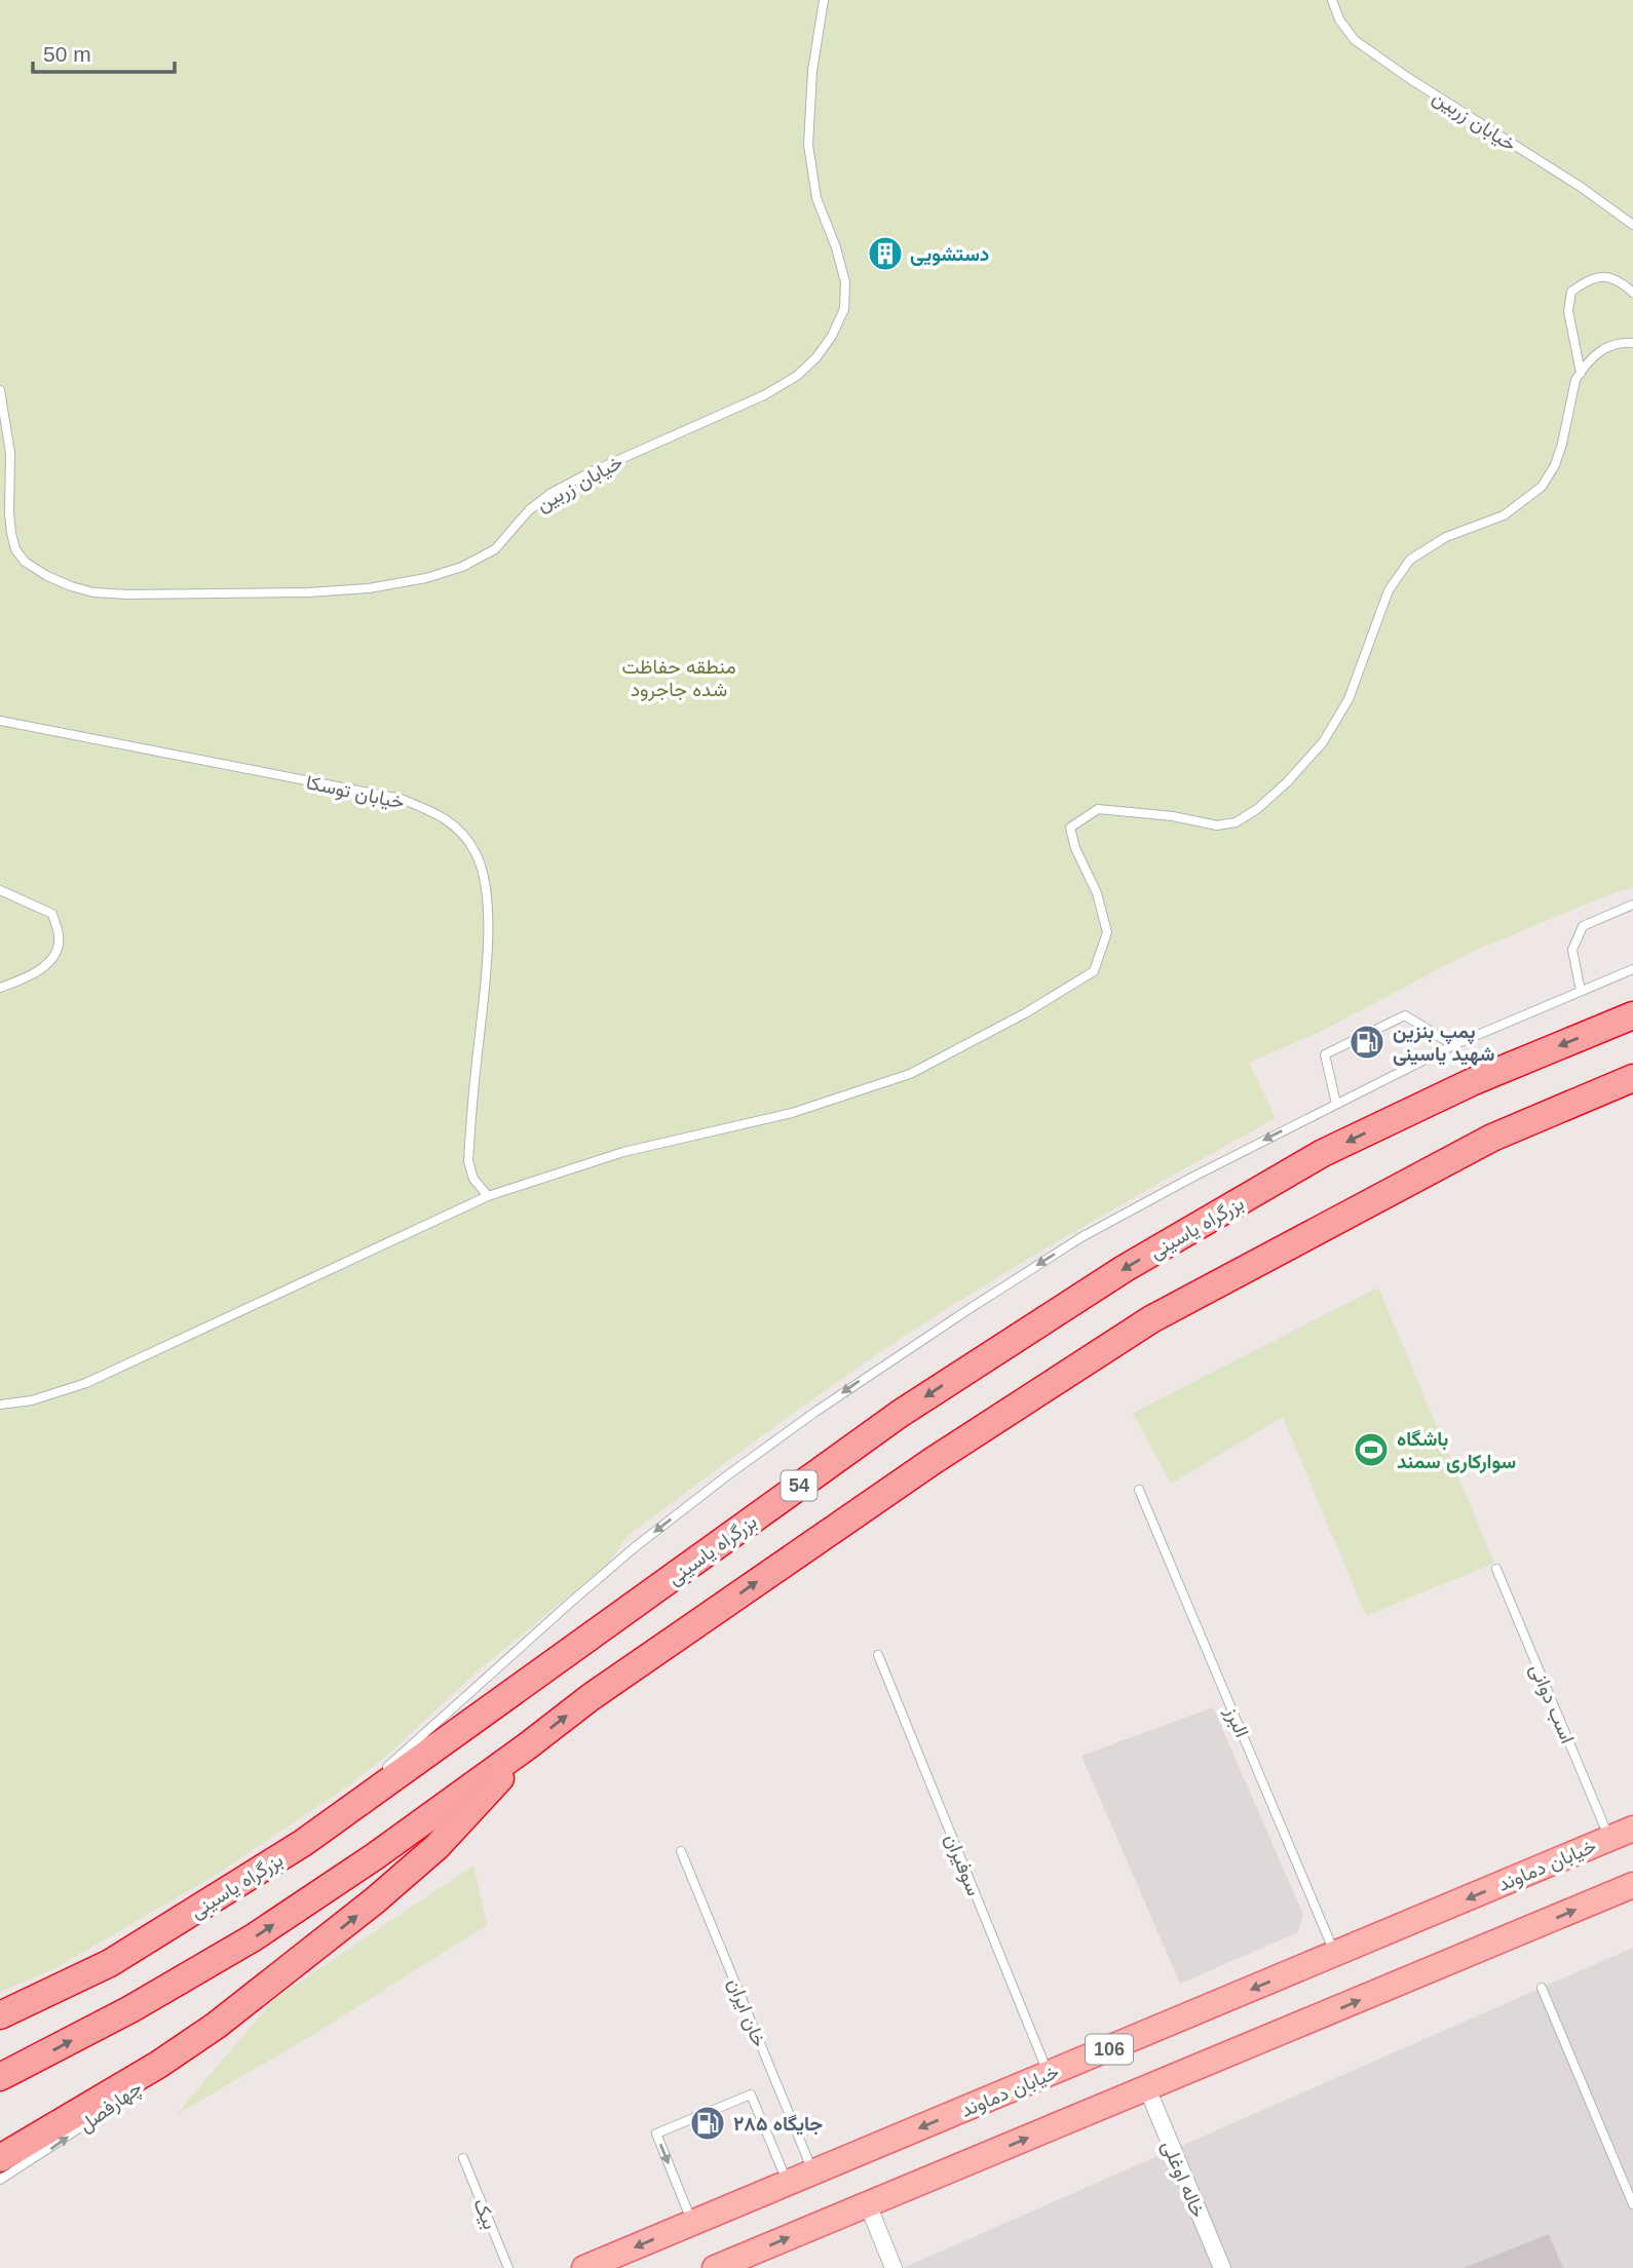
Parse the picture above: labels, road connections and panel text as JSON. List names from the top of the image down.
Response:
{
  "streets": {
    "highway": ["بزرگراه یاسینی", "54"],
    "main road": ["خیابان دماوند", "106"],
    "street": ["خاله اوغلی"],
    "lane": [
      "خیابان زربین",
      "خیابان توسکا",
      "اسب دوانی",
      "البرز",
      "سوفیران",
      "خان ایران",
      "چهارفصل",
      "بیک"
    ]
  },
  "crossings": [
    ["اسب دوانی", "خیابان دماوند"],
    ["البرز", "خیابان دماوند"],
    ["سوفیران", "خیابان دماوند"],
    ["خیابان دماوند", "خان ایران"],
    ["106", "خاله اوغلی"]
  ],
  "one_way": ["چهارفصل"],
  "parks": ["منطقه حفاظت شده جاجرود"],
  "places": {
    "building": ["دستشویی"],
    "fuel station": ["پمپ بنزین شهید یاسینی", "جایگاه ۲۸۵"],
    "sports": ["باشگاه سوارکاری سمند"]
  },
  "scale_bar": "50 m"
}
